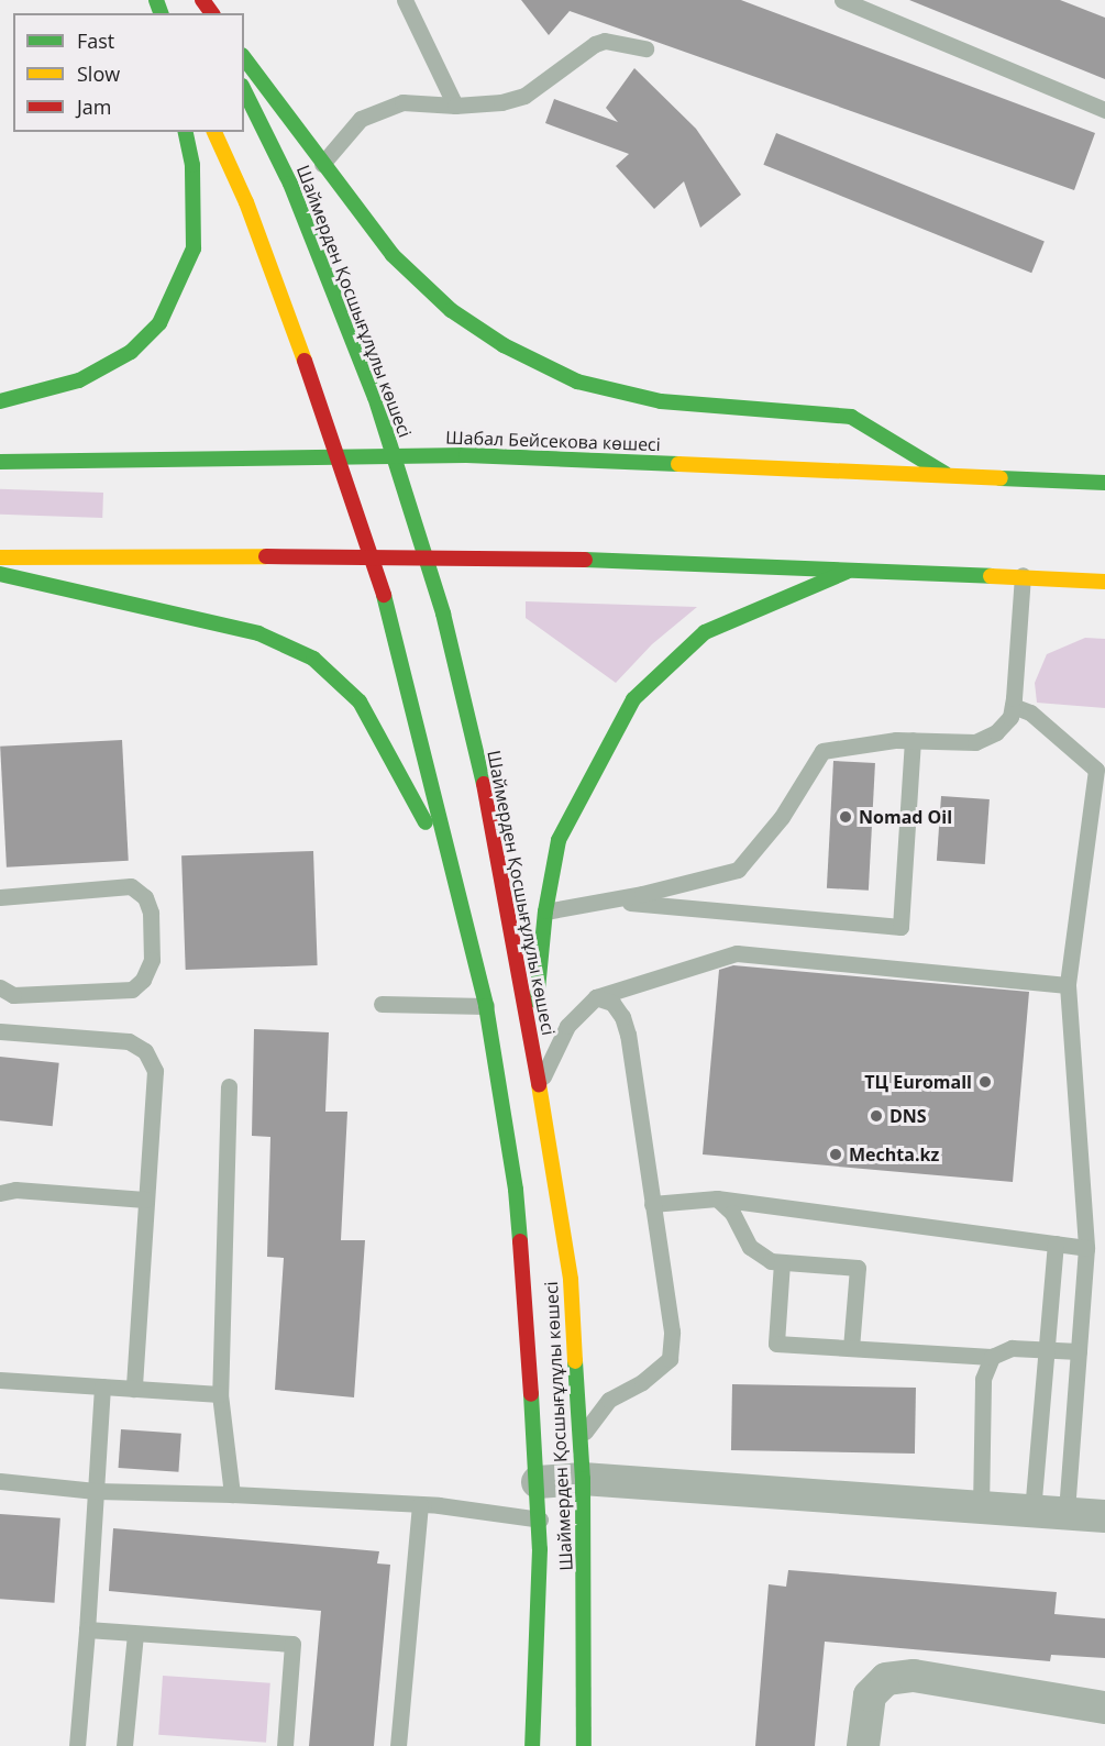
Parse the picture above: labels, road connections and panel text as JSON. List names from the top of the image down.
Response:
{
  "streets": {
    "main road": ["Шаймерден Қосшығұлұлы көшесі", "Шабал Бейсекова көшесі"]
  },
  "crossings": [
    ["Шаймерден Қосшығұлұлы көшесі", "Шабал Бейсекова көшесі"]
  ],
  "places": [
    "Nomad Oil",
    "ТЦ Euromall",
    "DNS",
    "Mechta.kz"
  ],
  "legend": ["Fast", "Slow", "Jam"]
}
